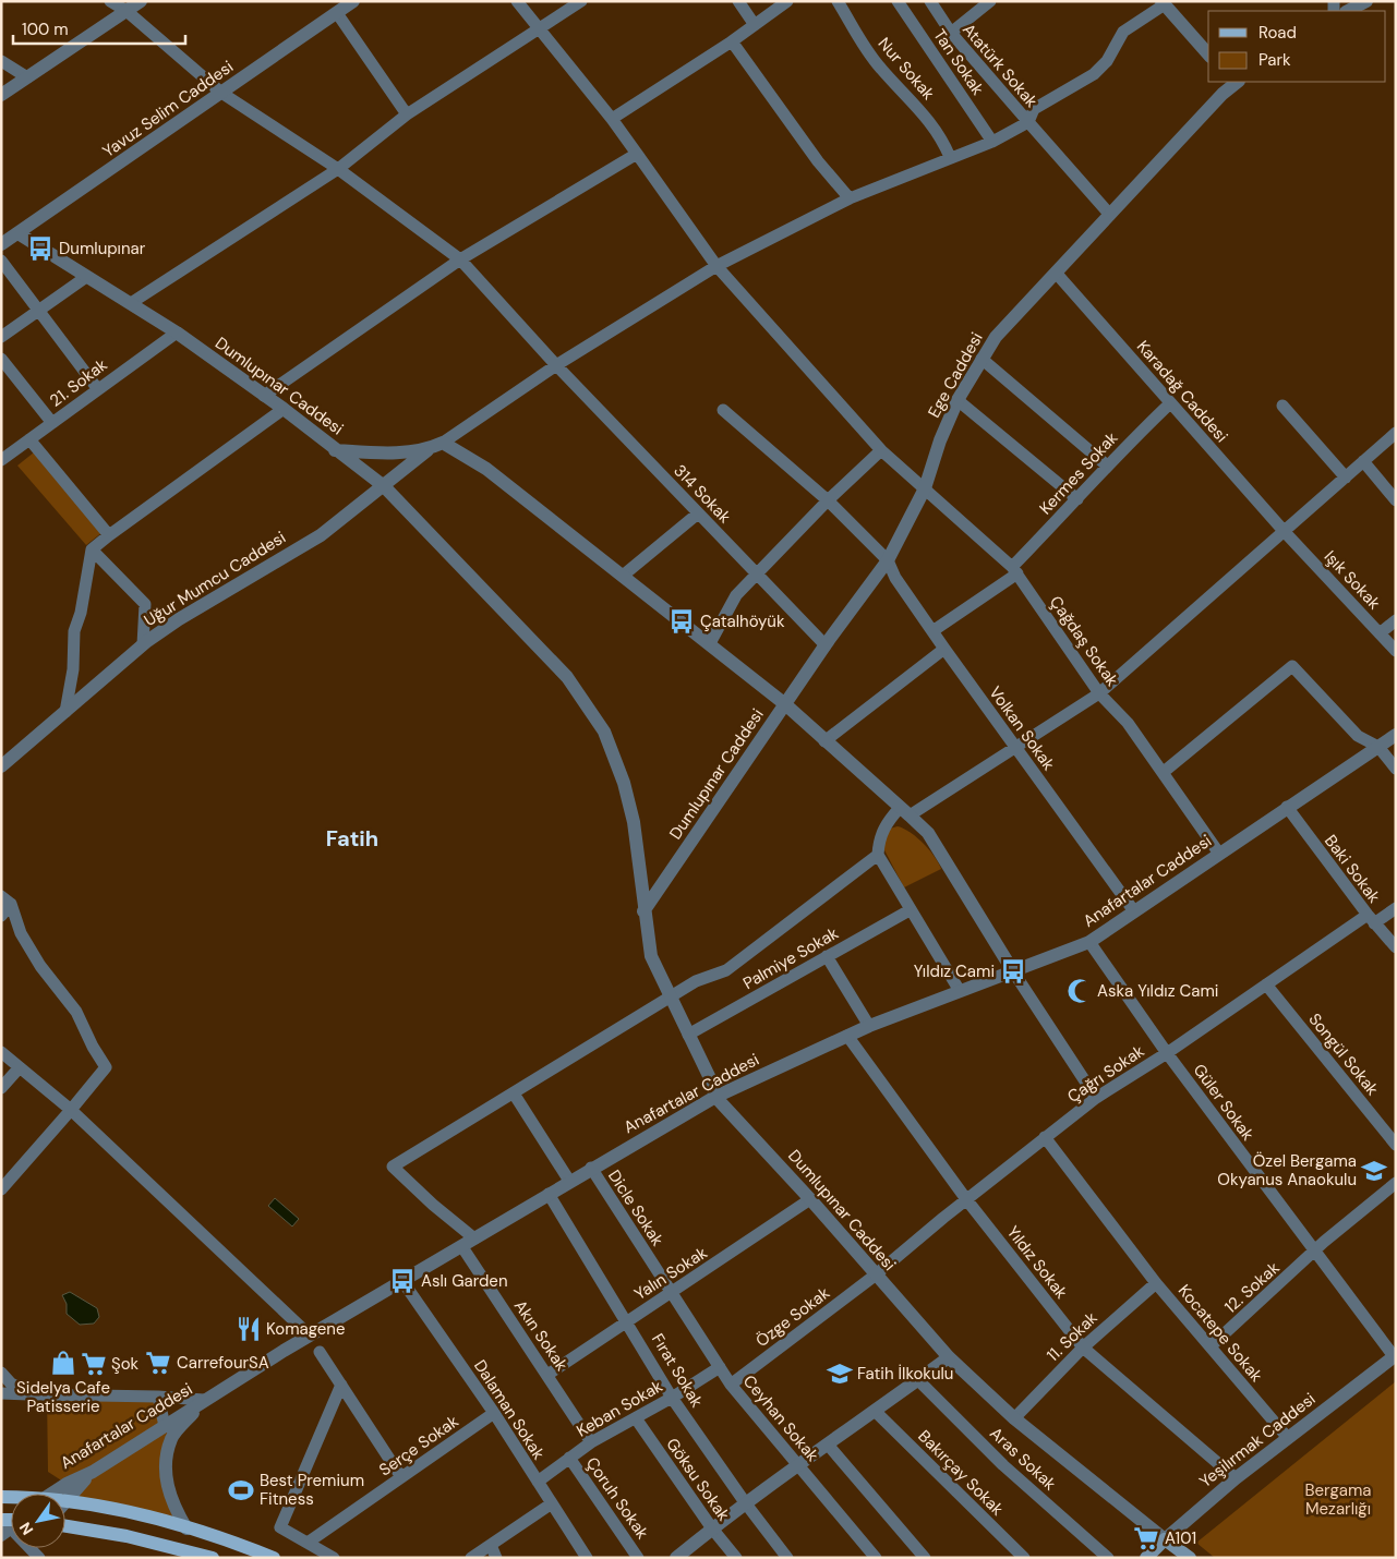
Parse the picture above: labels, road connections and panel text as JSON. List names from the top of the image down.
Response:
{
  "streets": {
    "main road": ["Dumlupınar Caddesi", "Yeşilırmak Caddesi"],
    "street": [
      "Tan Sokak",
      "Atatürk Sokak",
      "Nur Sokak",
      "Yavuz Selim Caddesi",
      "Ege Caddesi",
      "21. Sokak",
      "Karadağ Caddesi",
      "Kermes Sokak",
      "314 Sokak",
      "Uğur Mumcu Caddesi",
      "Işık Sokak",
      "Çağdaş Sokak",
      "Volkan Sokak",
      "Baki Sokak",
      "Anafartalar Caddesi",
      "Palmiye Sokak",
      "Songül Sokak",
      "Çağrı Sokak",
      "Güler Sokak",
      "Dicle Sokak",
      "Yıldız Sokak",
      "Yalın Sokak",
      "12. Sokak",
      "Özge Sokak",
      "Kocatepe Sokak",
      "Akın Sokak",
      "11. Sokak",
      "Fırat Sokak",
      "Keban Sokak",
      "Dalaman Sokak",
      "Ceyhan Sokak",
      "Serçe Sokak",
      "Aras Sokak",
      "Bakırçay Sokak",
      "Göksu Sokak",
      "Çoruh Sokak"
    ]
  },
  "crossings": [
    ["Atatürk Sokak", "Ege Caddesi"],
    ["Yavuz Selim Caddesi", "Dumlupınar Caddesi"],
    ["Yavuz Selim Caddesi", "314 Sokak"],
    ["Ege Caddesi", "Dumlupınar Caddesi"],
    ["Ege Caddesi", "Karadağ Caddesi"],
    ["Ege Caddesi", "314 Sokak"],
    ["Ege Caddesi", "Çağdaş Sokak"],
    ["Ege Caddesi", "Volkan Sokak"],
    ["21. Sokak", "Dumlupınar Caddesi"],
    ["Dumlupınar Caddesi", "Uğur Mumcu Caddesi"],
    ["Dumlupınar Caddesi", "Anafartalar Caddesi"],
    ["Dumlupınar Caddesi", "Palmiye Sokak"],
    ["Dumlupınar Caddesi", "Çağrı Sokak"],
    ["Dumlupınar Caddesi", "Yalın Sokak"],
    ["Dumlupınar Caddesi", "Özge Sokak"],
    ["Dumlupınar Caddesi", "11. Sokak"],
    ["Dumlupınar Caddesi", "Yeşilırmak Caddesi"],
    ["Karadağ Caddesi", "Kermes Sokak"],
    ["Karadağ Caddesi", "Işık Sokak"],
    ["Kermes Sokak", "Çağdaş Sokak"],
    ["Kermes Sokak", "Volkan Sokak"],
    ["Çağdaş Sokak", "Anafartalar Caddesi"],
    ["Volkan Sokak", "Anafartalar Caddesi"],
    ["Baki Sokak", "Anafartalar Caddesi"],
    ["Baki Sokak", "Çağrı Sokak"],
    ["Anafartalar Caddesi", "Güler Sokak"],
    ["Anafartalar Caddesi", "Dicle Sokak"],
    ["Anafartalar Caddesi", "Yıldız Sokak"],
    ["Anafartalar Caddesi", "Akın Sokak"],
    ["Anafartalar Caddesi", "Fırat Sokak"],
    ["Anafartalar Caddesi", "Dalaman Sokak"],
    ["Songül Sokak", "Çağrı Sokak"],
    ["Çağrı Sokak", "Güler Sokak"],
    ["Çağrı Sokak", "Yıldız Sokak"],
    ["Çağrı Sokak", "Özge Sokak"],
    ["Çağrı Sokak", "Kocatepe Sokak"],
    ["Güler Sokak", "12. Sokak"],
    ["Güler Sokak", "Yeşilırmak Caddesi"],
    ["Dicle Sokak", "Yalın Sokak"],
    ["Dicle Sokak", "Ceyhan Sokak"],
    ["Yıldız Sokak", "11. Sokak"],
    ["Yıldız Sokak", "Yeşilırmak Caddesi"],
    ["Yalın Sokak", "Akın Sokak"],
    ["Yalın Sokak", "Fırat Sokak"],
    ["Yalın Sokak", "Ceyhan Sokak"],
    ["12. Sokak", "Kocatepe Sokak"],
    ["Özge Sokak", "Ceyhan Sokak"],
    ["Kocatepe Sokak", "11. Sokak"],
    ["Kocatepe Sokak", "Yeşilırmak Caddesi"],
    ["Akın Sokak", "Keban Sokak"],
    ["Fırat Sokak", "Keban Sokak"],
    ["Keban Sokak", "Dalaman Sokak"],
    ["Keban Sokak", "Ceyhan Sokak"],
    ["Keban Sokak", "Göksu Sokak"],
    ["Keban Sokak", "Çoruh Sokak"],
    ["Dalaman Sokak", "Serçe Sokak"]
  ],
  "districts": ["Fatih"],
  "parks": ["Bergama Mezarlığı"],
  "places": {
    "bus stop": [
      "Dumlupınar",
      "Çatalhöyük",
      "Yıldız Cami",
      "Aslı Garden"
    ],
    "mosque": ["Aska Yıldız Cami"],
    "school or university": ["Özel Bergama Okyanus Anaokulu", "Fatih İlkokulu"],
    "restaurant": ["Komagene"],
    "shop": ["Sidelya Cafe Patisserie"],
    "supermarket": ["CarrefourSA", "Şok", "A101"],
    "sports": ["Best Premium Fitness"]
  },
  "legend": ["Road", "Park"],
  "scale_bar": "100 m",
  "north": "bottom left"
}
